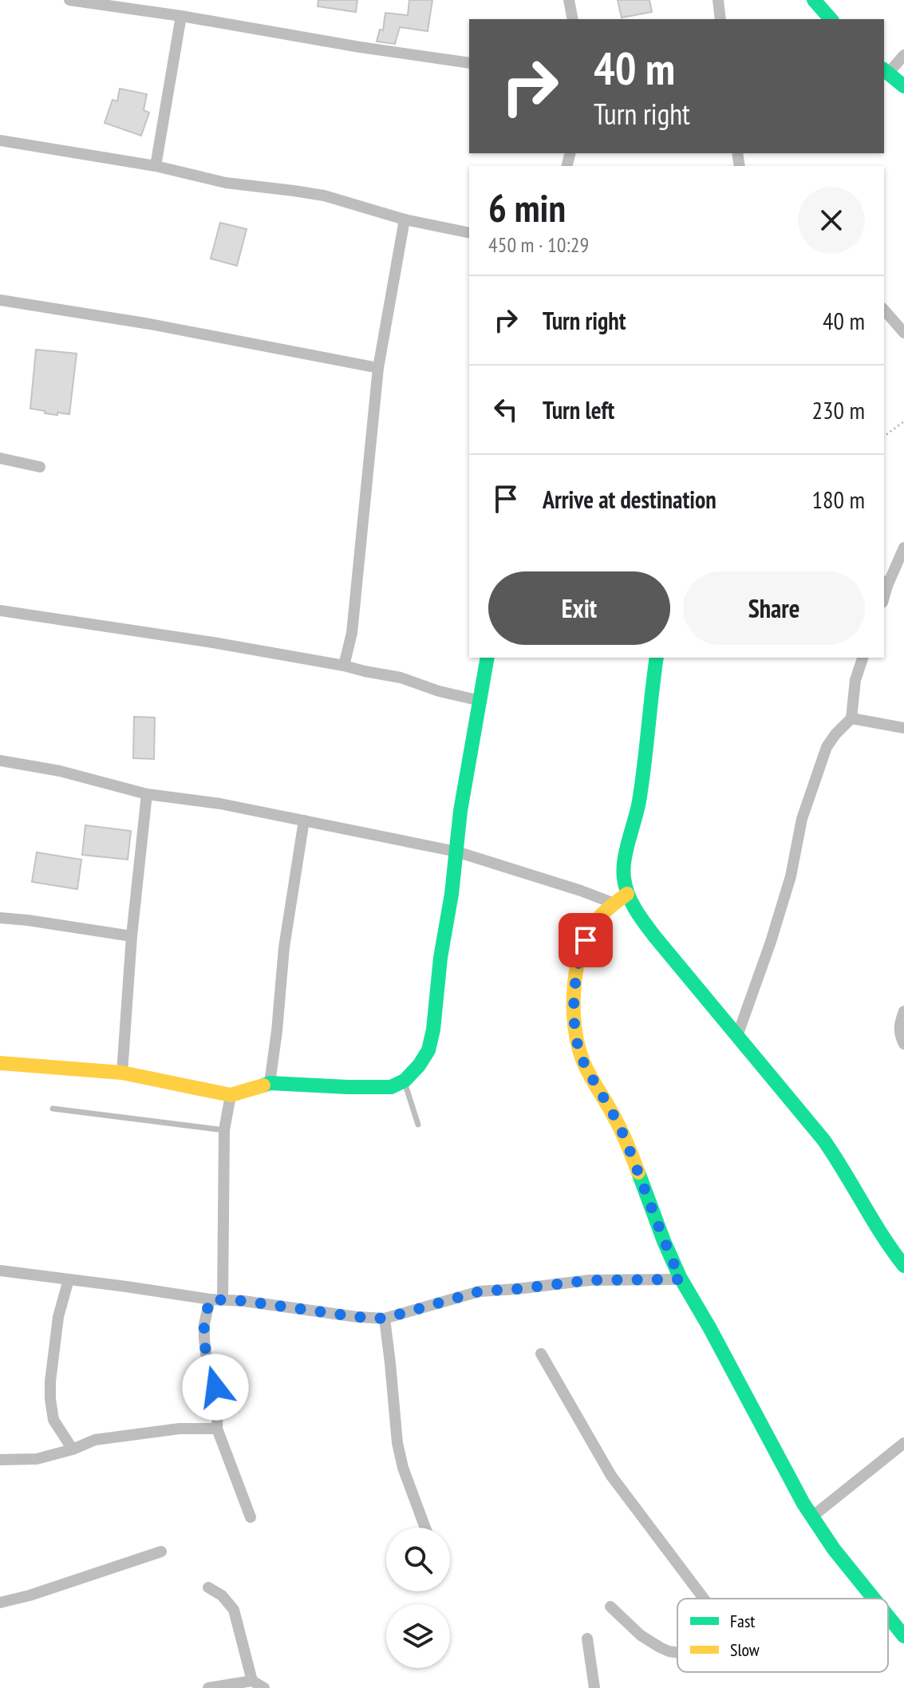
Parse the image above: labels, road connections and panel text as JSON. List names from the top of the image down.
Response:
{
  "legend": ["Fast", "Slow"],
  "page": {
    "turn": ["40 m", "Turn right"],
    "heading": ["6 min", "450 m · 10:29"],
    "list": [
      {
        "name": "Turn right",
        "value": "40 m"
      },
      {
        "name": "Turn left",
        "value": "230 m"
      },
      {
        "name": "Arrive at destination",
        "value": "180 m"
      }
    ],
    "buttons": ["Exit", "Share"]
  }
}
